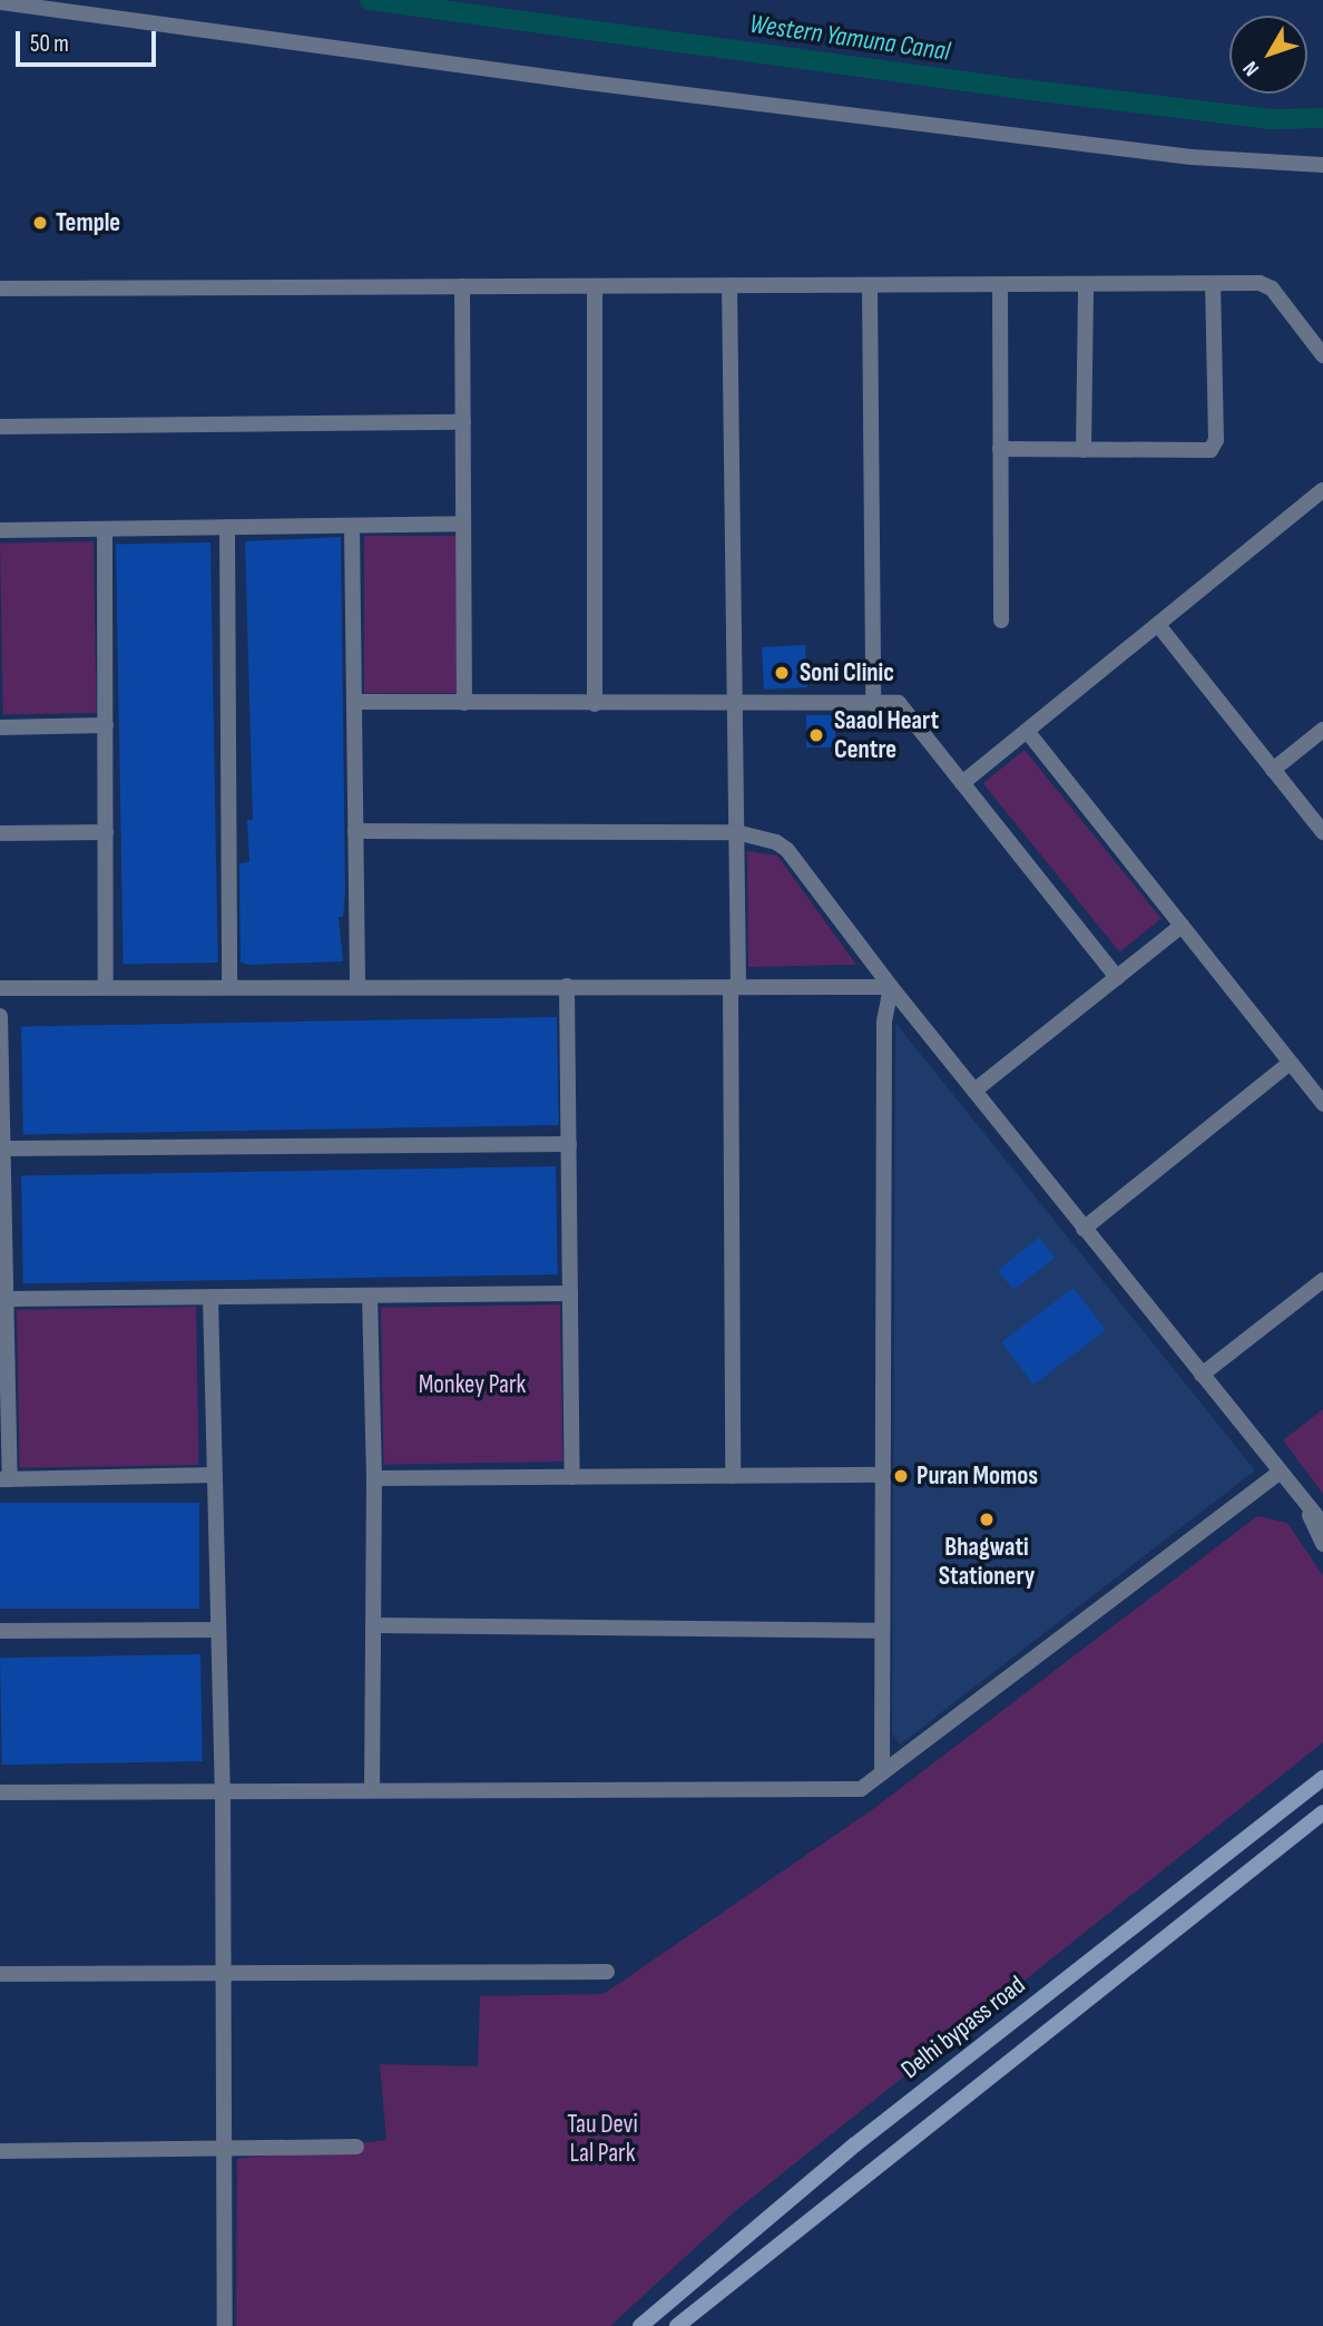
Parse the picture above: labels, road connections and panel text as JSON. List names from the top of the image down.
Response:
{
  "streets": {
    "main road": ["Delhi bypass road"]
  },
  "water": ["Western Yamuna Canal"],
  "parks": ["Monkey Park", "Tau Devi Lal Park"],
  "places": [
    "Temple",
    "Soni Clinic",
    "Saaol Heart Centre",
    "Puran Momos",
    "Bhagwati Stationery"
  ],
  "scale_bar": "50 m",
  "north": "bottom left"
}
